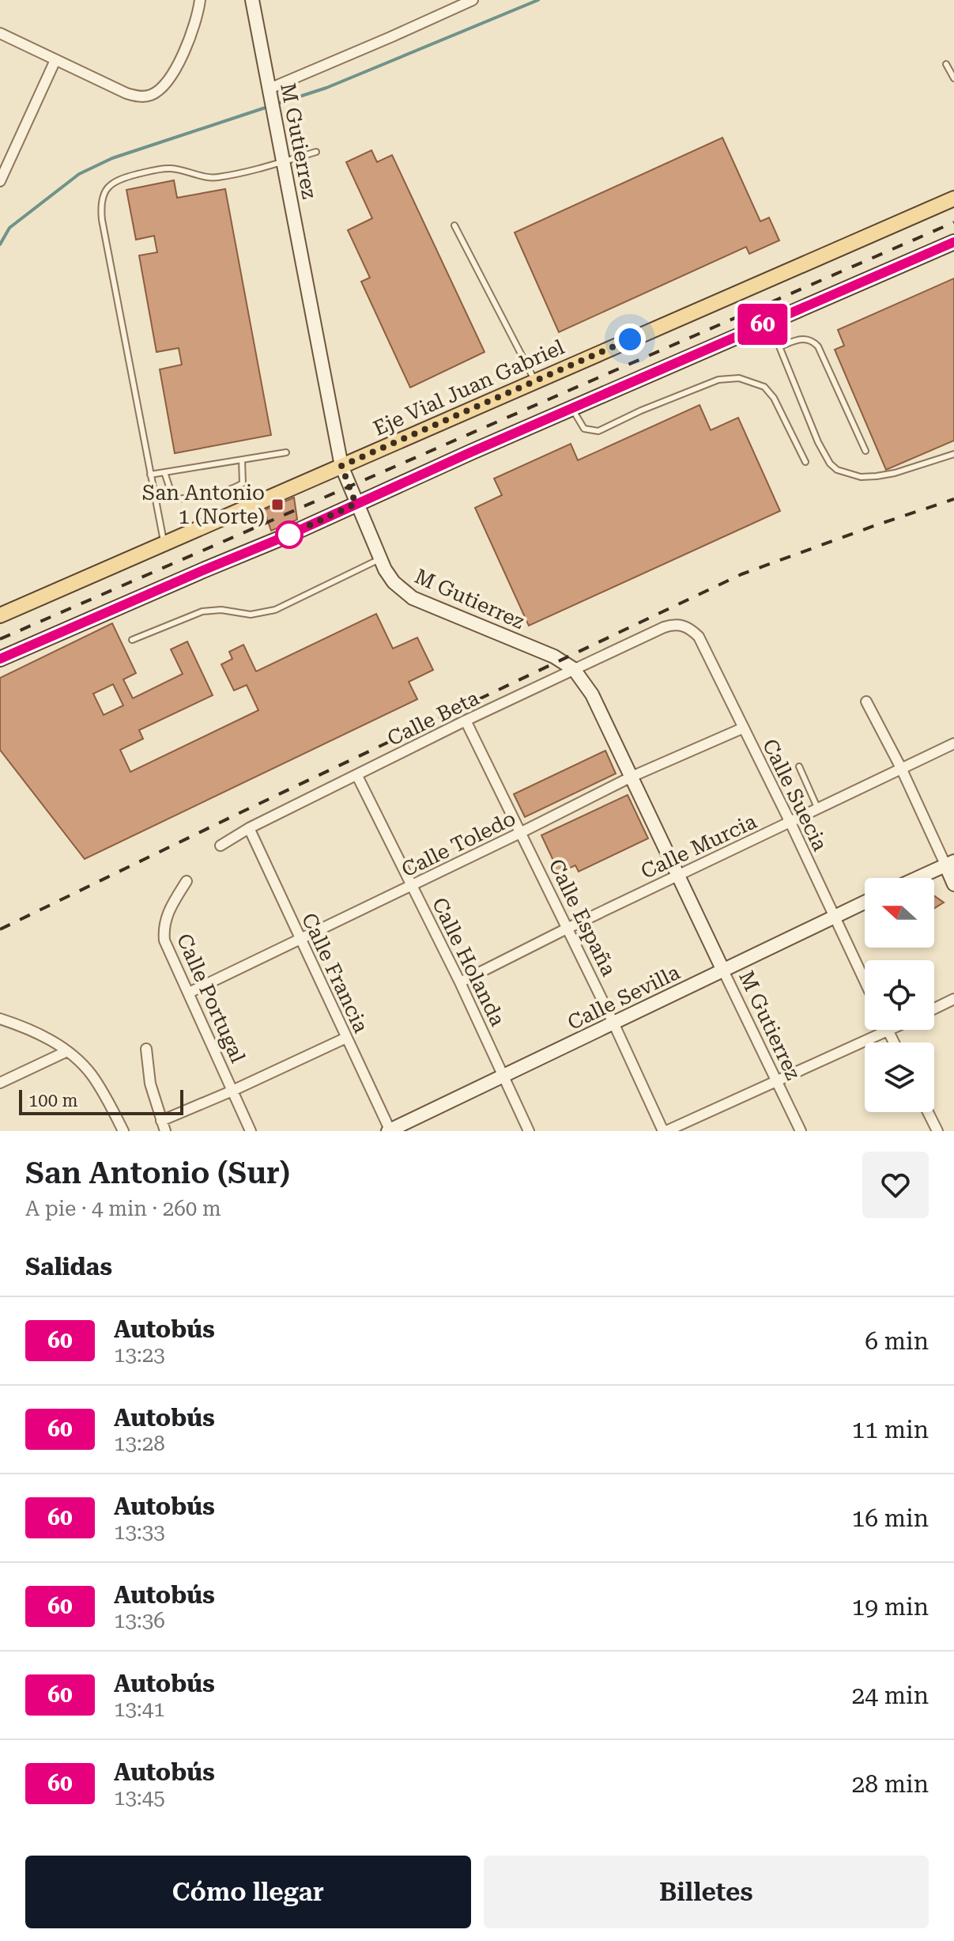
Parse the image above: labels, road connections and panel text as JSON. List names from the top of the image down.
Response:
{
  "streets": {
    "main road": ["Eje Vial Juan Gabriel"],
    "street": [
      "M Gutierrez",
      "Calle Beta",
      "Calle Suecia",
      "Calle Toledo",
      "Calle Murcia",
      "Calle España",
      "Calle Holanda",
      "Calle Francia",
      "Calle Sevilla",
      "Calle Portugal"
    ]
  },
  "crossings": [
    ["M Gutierrez", "Eje Vial Juan Gabriel"],
    ["M Gutierrez", "Calle Beta"],
    ["M Gutierrez", "Calle Toledo"],
    ["M Gutierrez", "Calle Murcia"],
    ["M Gutierrez", "Calle Sevilla"],
    ["Calle Beta", "Calle Suecia"],
    ["Calle Beta", "Calle España"],
    ["Calle Beta", "Calle Holanda"],
    ["Calle Beta", "Calle Francia"],
    ["Calle Suecia", "Calle Toledo"],
    ["Calle Suecia", "Calle Murcia"],
    ["Calle Suecia", "Calle Sevilla"],
    ["Calle Toledo", "Calle España"],
    ["Calle Toledo", "Calle Holanda"],
    ["Calle Toledo", "Calle Francia"],
    ["Calle Toledo", "Calle Portugal"],
    ["Calle Murcia", "Calle España"],
    ["Calle Murcia", "Calle Holanda"],
    ["Calle España", "Calle Sevilla"],
    ["Calle Holanda", "Calle Sevilla"],
    ["Calle Francia", "Calle Sevilla"]
  ],
  "places": {
    "transit": ["San Antonio 1 (Norte)"]
  },
  "lines": ["bus line 60"],
  "scale_bar": "100 m",
  "north": "left",
  "page": {
    "on_map": "60",
    "scale": "100 m",
    "heading": [
      ["San Antonio (Sur)", "A pie · 4 min · 260 m"],
      "Salidas"
    ],
    "list": [
      {
        "mark": "60",
        "name": "Autobús",
        "note": "13:23",
        "value": "6 min"
      },
      {
        "mark": "60",
        "name": "Autobús",
        "note": "13:28",
        "value": "11 min"
      },
      {
        "mark": "60",
        "name": "Autobús",
        "note": "13:33",
        "value": "16 min"
      },
      {
        "mark": "60",
        "name": "Autobús",
        "note": "13:36",
        "value": "19 min"
      },
      {
        "mark": "60",
        "name": "Autobús",
        "note": "13:41",
        "value": "24 min"
      },
      {
        "mark": "60",
        "name": "Autobús",
        "note": "13:45",
        "value": "28 min"
      }
    ],
    "buttons": ["Cómo llegar", "Billetes"]
  }
}
